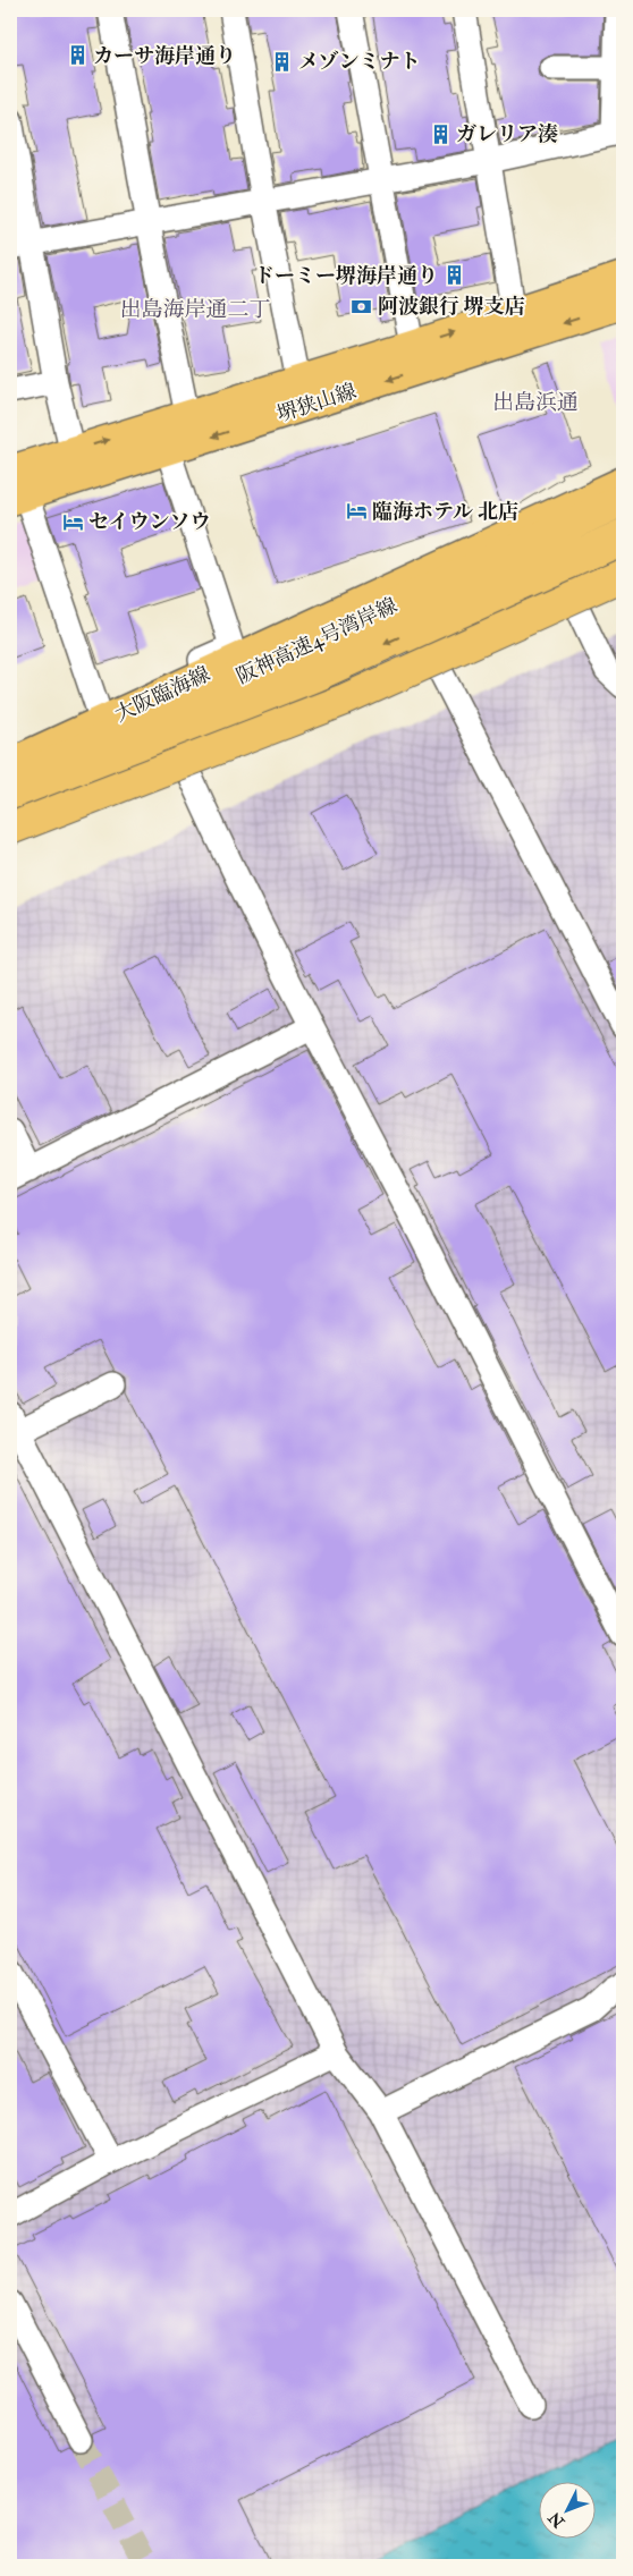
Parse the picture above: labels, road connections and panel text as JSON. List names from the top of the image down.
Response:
{
  "streets": {
    "highway": ["阪神高速4号湾岸線"],
    "main road": ["堺狭山線", "大阪臨海線"]
  },
  "districts": ["出島海岸通二丁", "出島浜通"],
  "places": {
    "building": [
      "カーサ海岸通り",
      "メゾンミナト",
      "ガレリア湊",
      "ドーミー堺海岸通り"
    ],
    "bank": ["阿波銀行 堺支店"],
    "hotel": ["臨海ホテル 北店", "セイウンソウ"]
  },
  "north": "bottom left"
}
